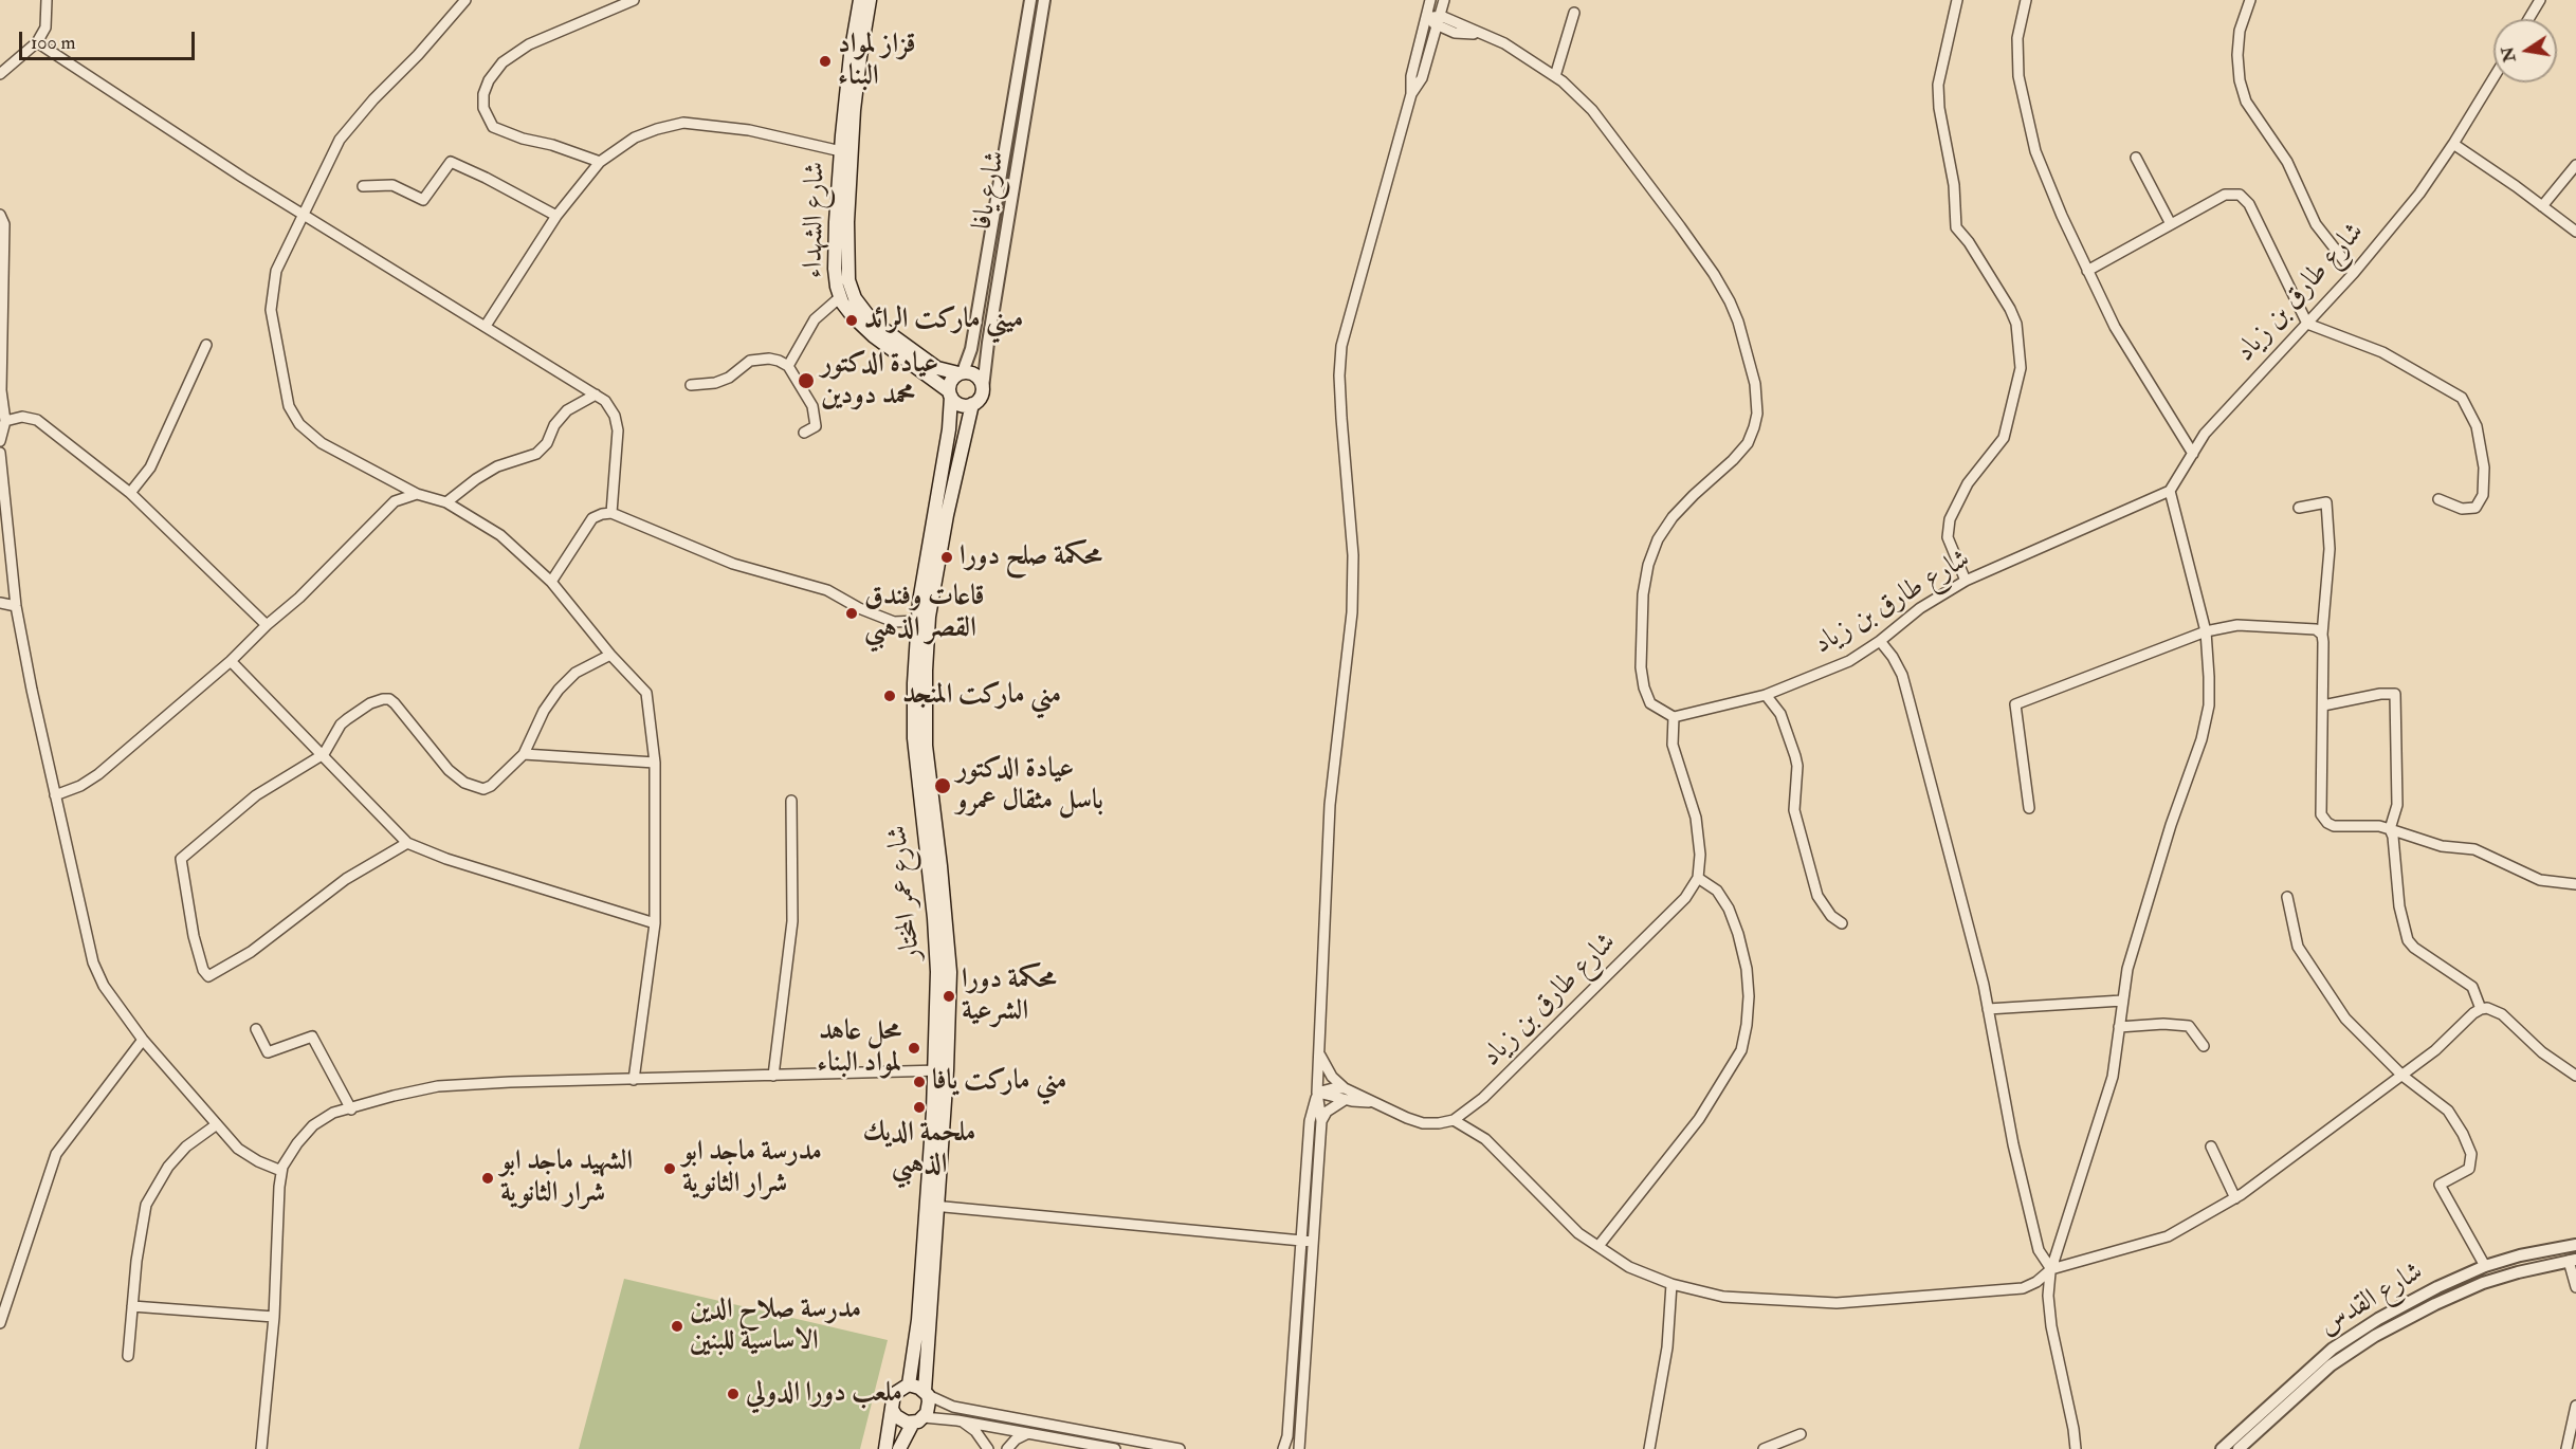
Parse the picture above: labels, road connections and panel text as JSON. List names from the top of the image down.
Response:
{
  "streets": {
    "main road": ["شارع الشهداء", "شارع عمر المختار"],
    "street": ["شارع يافا", "شارع طارق بن زياد", "شارع القدس"]
  },
  "crossings": [
    ["شارع يافا", "شارع الشهداء"],
    ["شارع يافا", "شارع عمر المختار"],
    ["شارع الشهداء", "شارع عمر المختار"]
  ],
  "places": [
    "قزاز لمواد البناء",
    "ميني ماركت الرائد",
    "عيادة الدكتور محمد دودين",
    "محكمة صلح دورا",
    "قاعات وفندق القصر الذهبي",
    "مني ماركت المنجد",
    "عيادة الدكتور باسل مثقال عمرو",
    "محكمة دورا الشرعية",
    "محل عاهد لمواد البناء",
    "مني ماركت يافا",
    "ملحمة الديك الذهبي",
    "مدرسة ماجد ابو شرار الثانوية",
    "الشهيد ماجد ابو شرار الثانوية",
    "مدرسة صلاح الدين الاساسية للبنين",
    "ملعب دورا الدولي"
  ],
  "scale_bar": "100 m",
  "north": "left"
}
